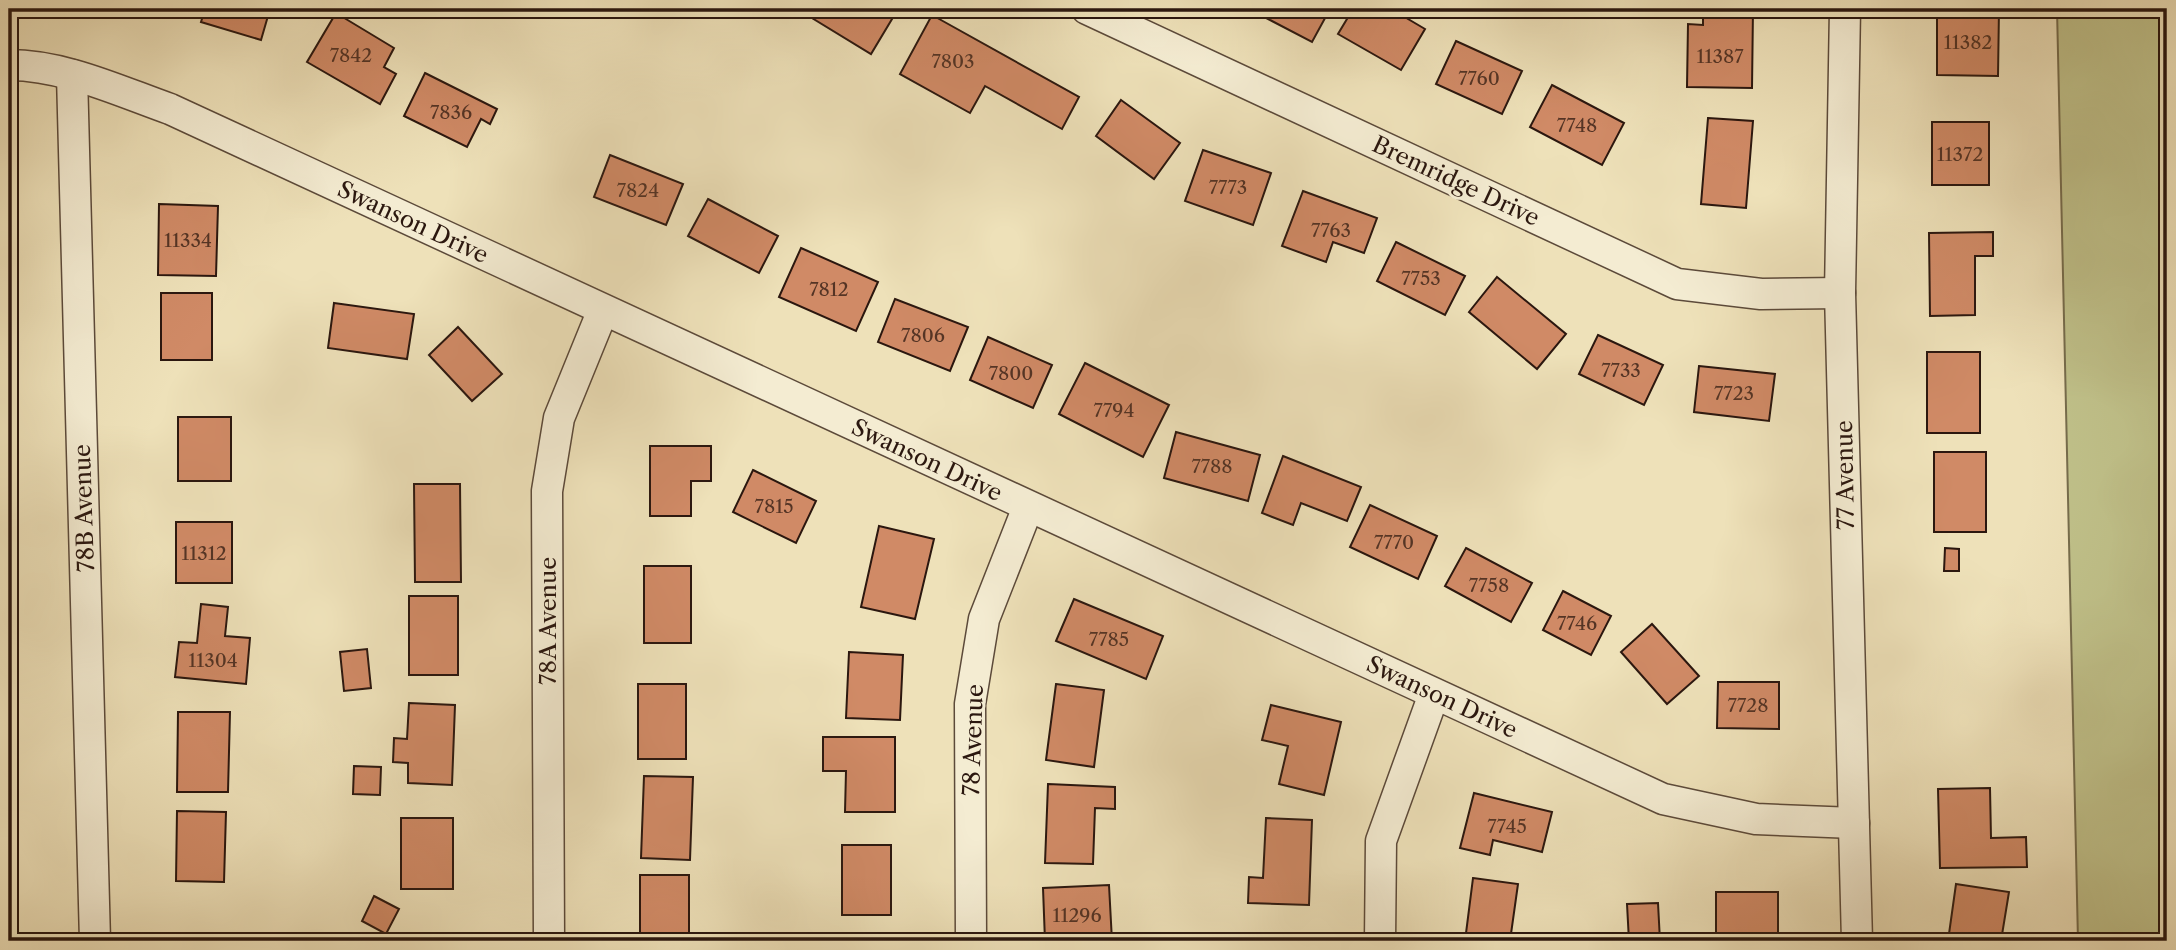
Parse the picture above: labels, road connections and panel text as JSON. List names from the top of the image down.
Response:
{
  "streets": {
    "street": [
      "Bremridge Drive",
      "Swanson Drive",
      "77 Avenue",
      "78B Avenue",
      "78A Avenue",
      "78 Avenue"
    ]
  },
  "crossings": [
    ["Bremridge Drive", "77 Avenue"],
    ["Swanson Drive", "77 Avenue"],
    ["Swanson Drive", "78B Avenue"],
    ["Swanson Drive", "78A Avenue"],
    ["Swanson Drive", "78 Avenue"]
  ],
  "house_numbers": [
    "11382",
    "7842",
    "11387",
    "7803",
    "7760",
    "7836",
    "7748",
    "11372",
    "7773",
    "7824",
    "7763",
    "11334",
    "7753",
    "7812",
    "7806",
    "7733",
    "7800",
    "7723",
    "7794",
    "7788",
    "7815",
    "7770",
    "11312",
    "7758",
    "7746",
    "7785",
    "11304",
    "7728",
    "7745",
    "11296"
  ]
}
